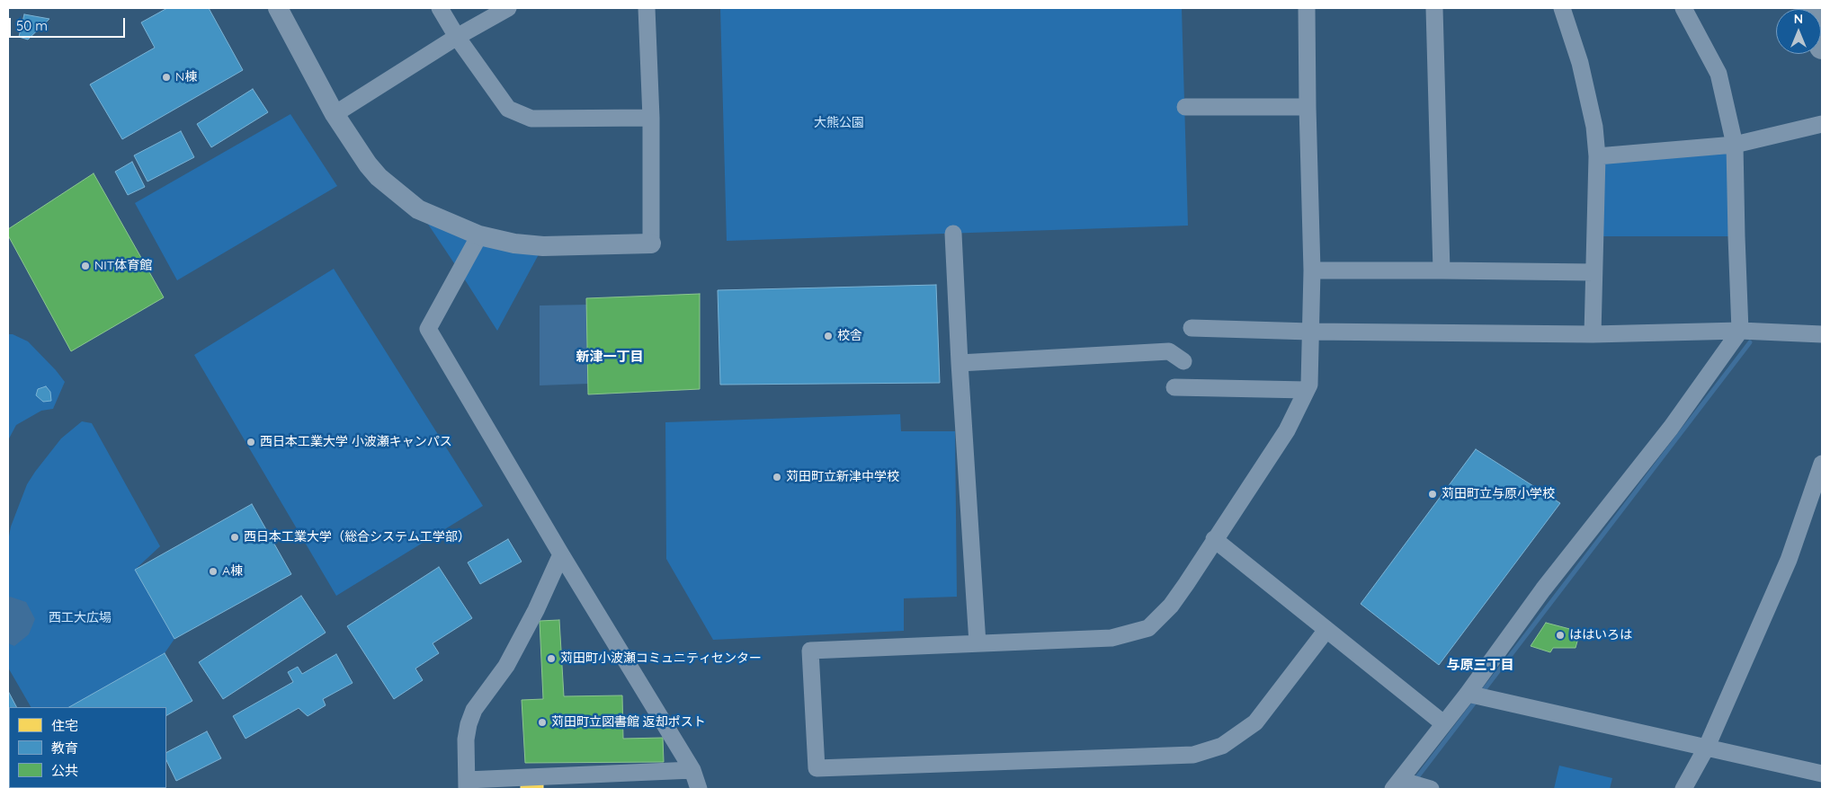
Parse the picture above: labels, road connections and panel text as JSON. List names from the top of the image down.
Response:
{
  "districts": ["新津一丁目", "与原三丁目"],
  "parks": ["大熊公園", "西工大広場"],
  "places": [
    "N棟",
    "NIT体育館",
    "校舎",
    "西日本工業大学 小波瀬キャンパス",
    "苅田町立新津中学校",
    "苅田町立与原小学校",
    "西日本工業大学（総合システム工学部）",
    "A棟",
    "ははいろは",
    "苅田町小波瀬コミュニティセンター",
    "苅田町立図書館 返却ポスト"
  ],
  "legend": ["住宅", "教育", "公共"],
  "scale_bar": "50 m",
  "north": "top"
}
